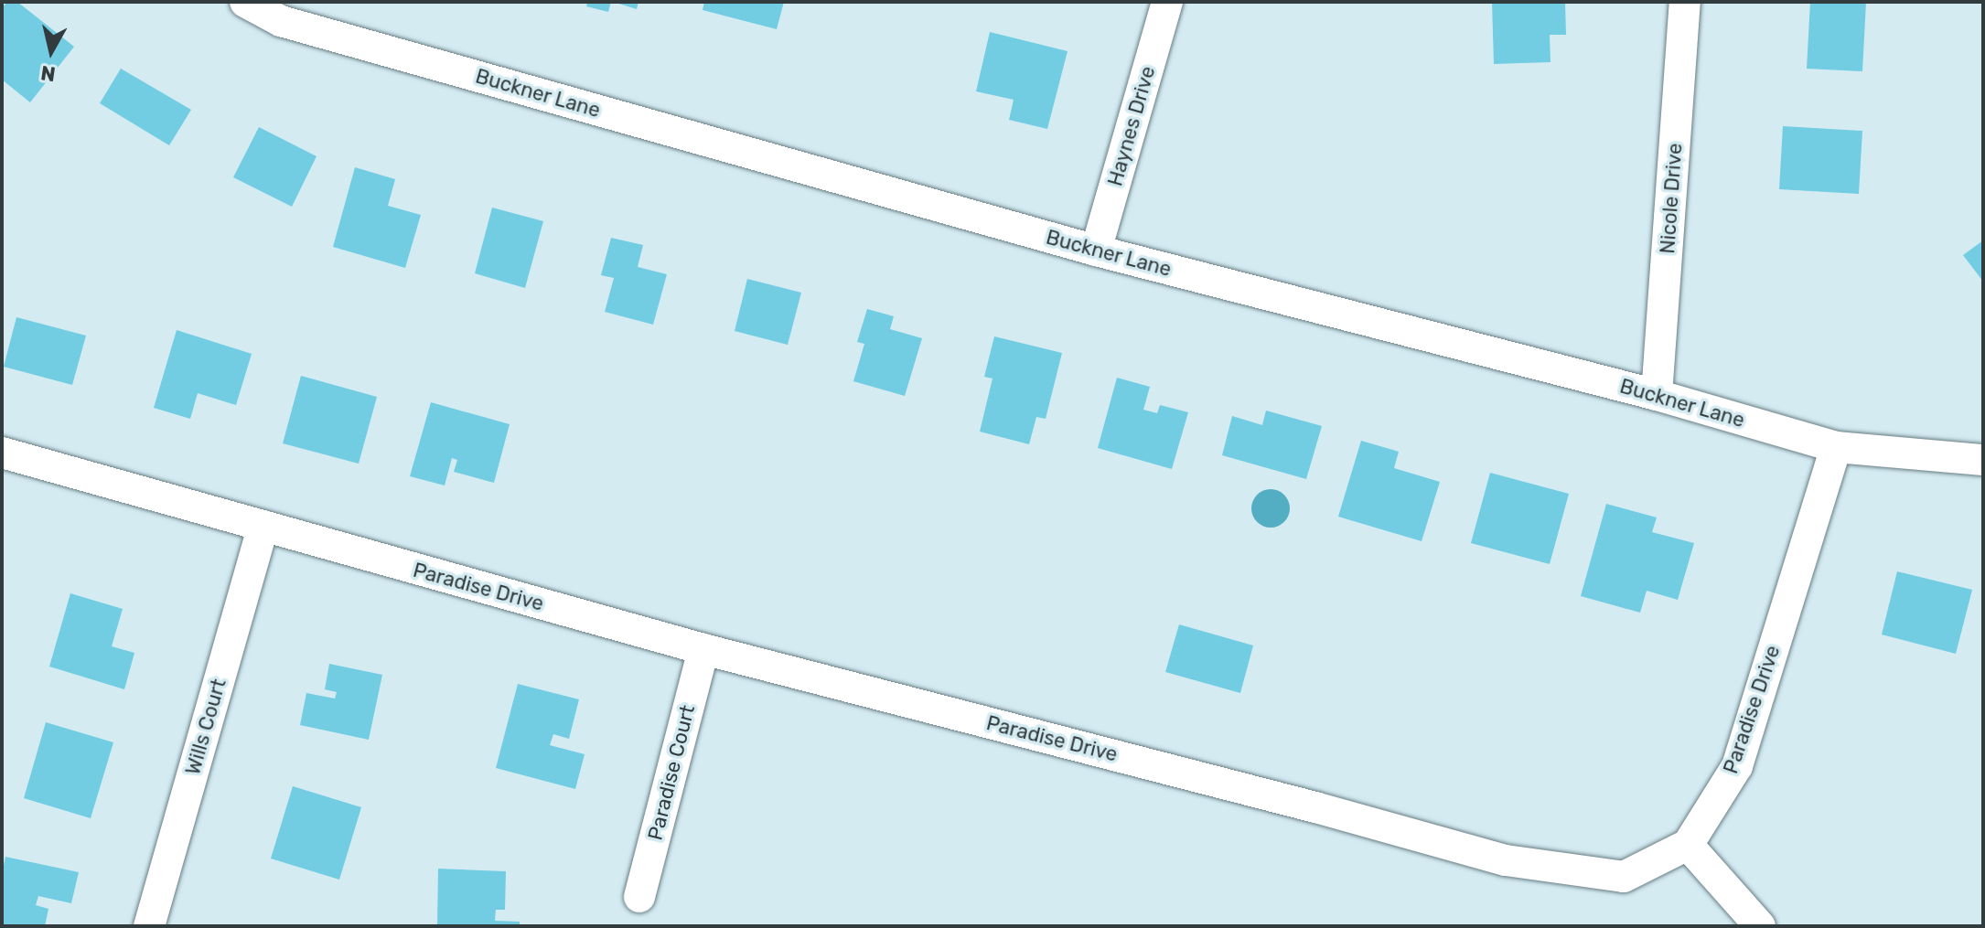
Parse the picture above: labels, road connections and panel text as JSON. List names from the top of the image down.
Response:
{
  "streets": {
    "street": [
      "Buckner Lane",
      "Haynes Drive",
      "Nicole Drive",
      "Paradise Drive",
      "Wills Court",
      "Paradise Court"
    ]
  },
  "crossings": [
    ["Buckner Lane", "Haynes Drive"],
    ["Buckner Lane", "Nicole Drive"],
    ["Buckner Lane", "Paradise Drive"],
    ["Paradise Drive", "Wills Court"],
    ["Paradise Drive", "Paradise Court"]
  ],
  "north": "bottom"
}
